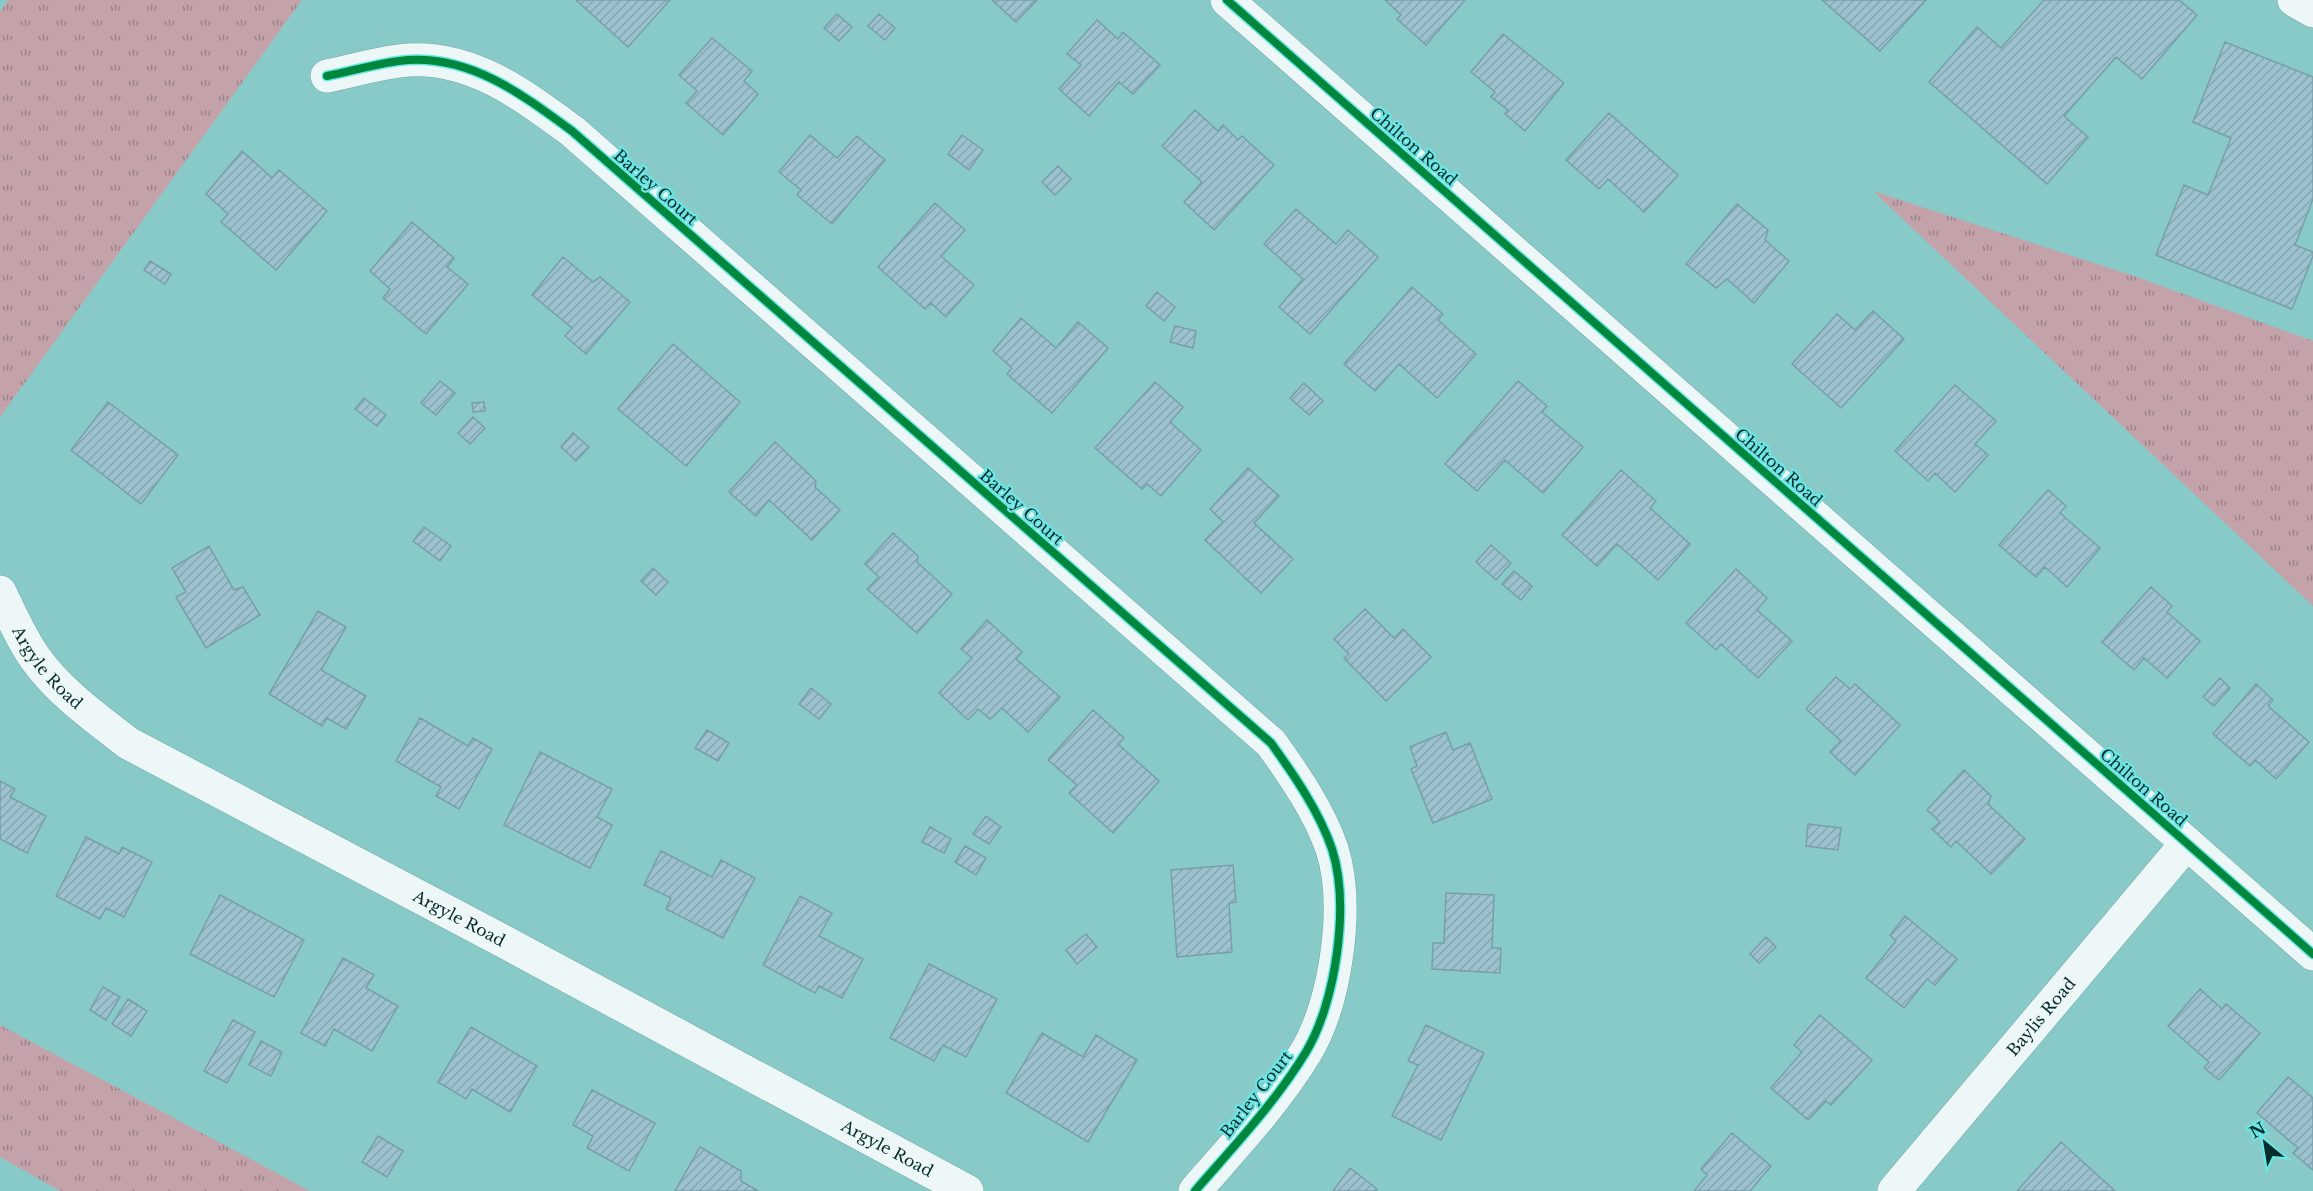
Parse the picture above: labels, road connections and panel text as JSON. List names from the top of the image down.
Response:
{
  "streets": {
    "street": [
      "Chilton Road",
      "Barley Court",
      "Argyle Road",
      "Baylis Road"
    ]
  },
  "crossings": [
    ["Chilton Road", "Baylis Road"]
  ],
  "north": "top left"
}
